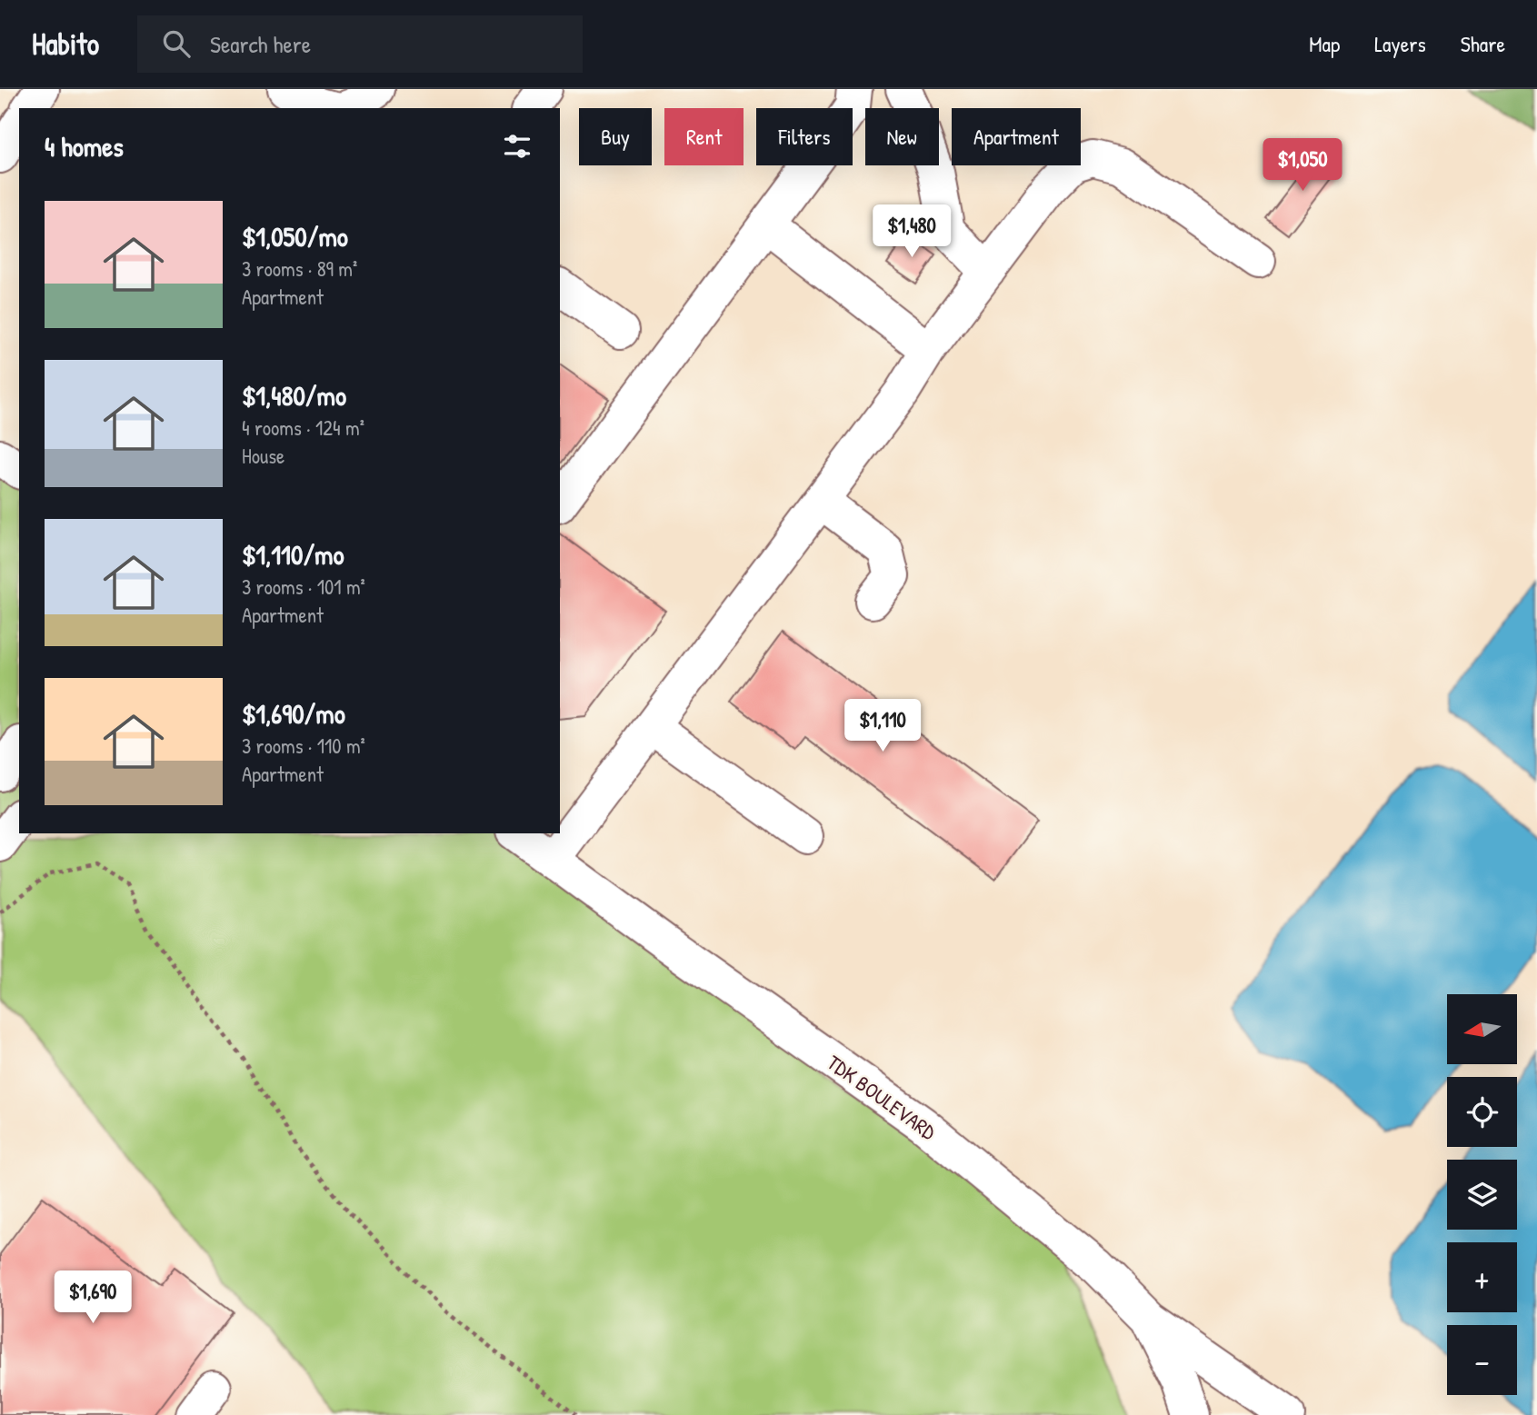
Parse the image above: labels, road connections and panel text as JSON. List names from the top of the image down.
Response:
{
  "streets": {
    "street": ["TDK BOULEVARD"]
  },
  "north": "left",
  "page": {
    "header": "Habito",
    "search": "Search here",
    "nav": ["Map", "Layers", "Share"],
    "chip": [
      "Buy",
      "Rent",
      "Filters",
      "New",
      "Apartment"
    ],
    "heading": "4 homes",
    "price": [
      "$1,050",
      "$1,480",
      "$1,110",
      "$1,690"
    ],
    "list": [
      {
        "name": "$1,050/mo",
        "note": "3 rooms · 89 m² · Apartment"
      },
      {
        "name": "$1,480/mo",
        "note": "4 rooms · 124 m² · House"
      },
      {
        "name": "$1,110/mo",
        "note": "3 rooms · 101 m² · Apartment"
      },
      {
        "name": "$1,690/mo",
        "note": "3 rooms · 110 m² · Apartment"
      }
    ],
    "map_buttons": ["+", "−"]
  }
}
